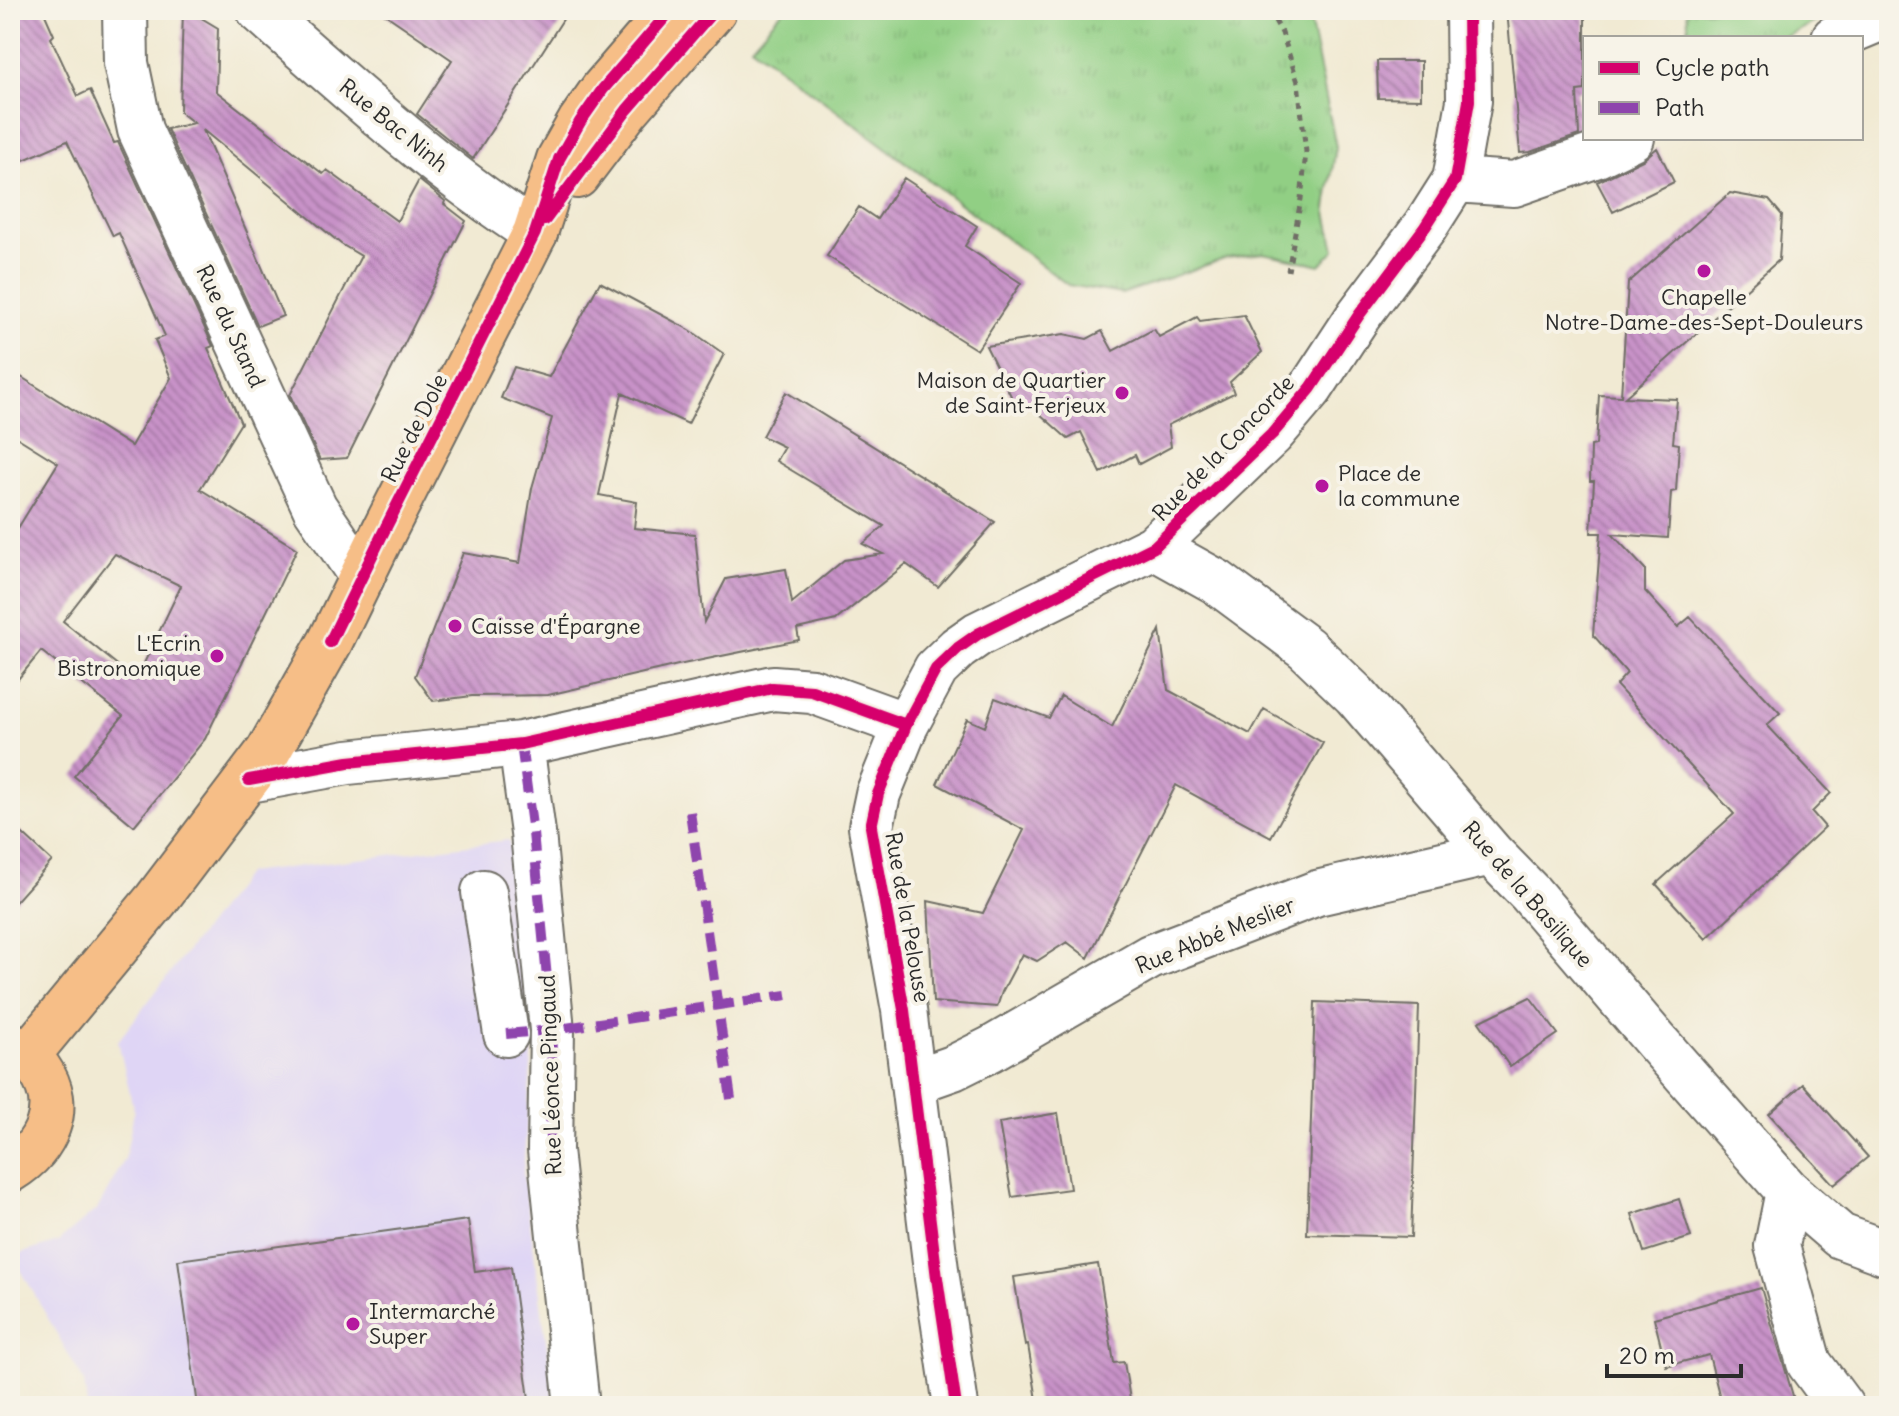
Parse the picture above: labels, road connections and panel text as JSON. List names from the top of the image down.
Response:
{
  "streets": {
    "main road": ["Rue de Dole"],
    "street": [
      "Rue Bac Ninh",
      "Rue du Stand",
      "Rue de la Concorde",
      "Rue de la Basilique",
      "Rue de la Pelouse",
      "Rue Abbé Meslier",
      "Rue Léonce Pingaud"
    ]
  },
  "crossings": [
    ["Rue Bac Ninh", "Rue de Dole"],
    ["Rue du Stand", "Rue de Dole"],
    ["Rue de la Concorde", "Rue de la Basilique"],
    ["Rue de la Concorde", "Rue de la Pelouse"],
    ["Rue de la Basilique", "Rue Abbé Meslier"],
    ["Rue de la Pelouse", "Rue Abbé Meslier"]
  ],
  "places": [
    "Chapelle Notre-Dame-des-Sept-Douleurs",
    "Maison de Quartier de Saint-Ferjeux",
    "Place de la commune",
    "Caisse d'Épargne",
    "L'Ecrin Bistronomique",
    "Intermarché Super"
  ],
  "legend": ["Cycle path", "Path"],
  "scale_bar": "20 m"
}
